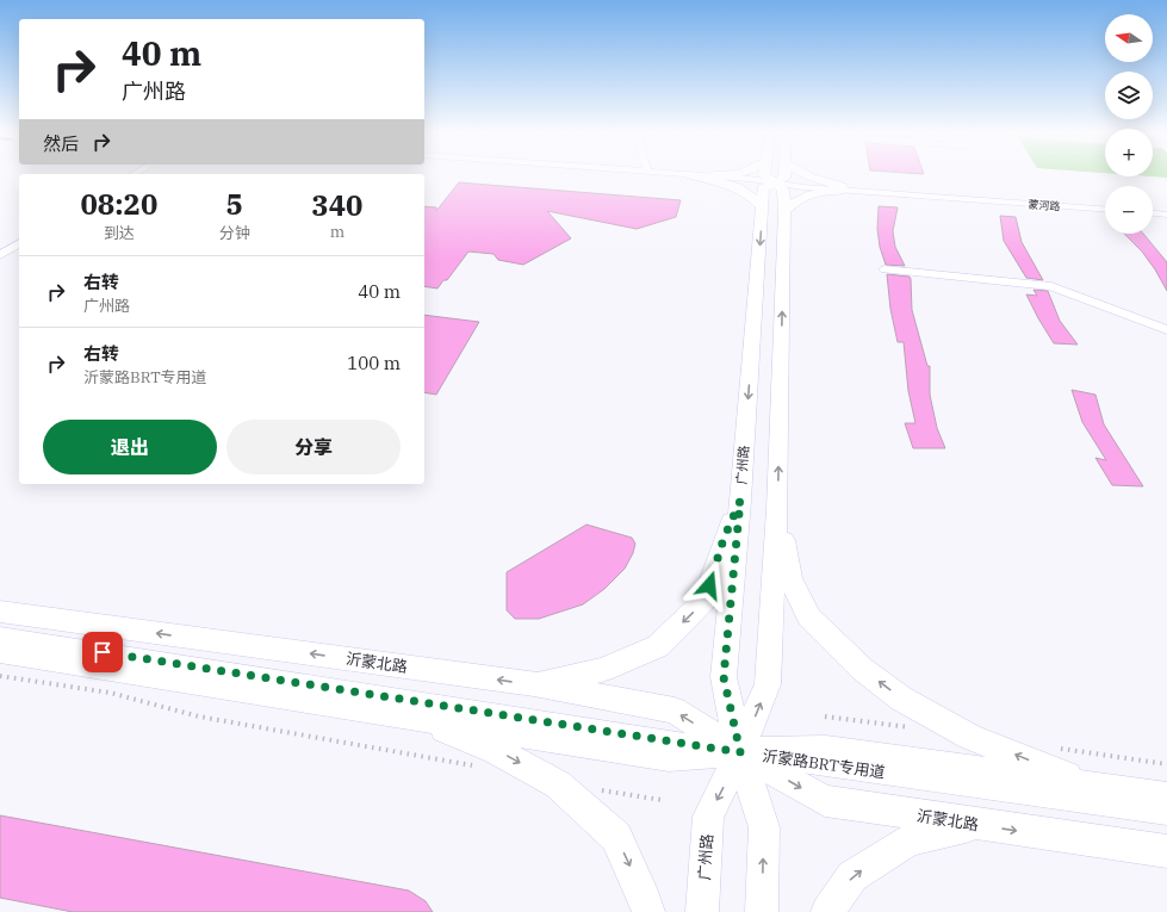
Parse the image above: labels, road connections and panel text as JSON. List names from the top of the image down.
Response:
{
  "streets": {
    "main road": ["广州路", "沂蒙北路"],
    "street": ["蒙河路", "沂蒙路BRT专用道"]
  },
  "crossings": [
    ["蒙河路", "广州路"],
    ["广州路", "沂蒙北路"],
    ["广州路", "沂蒙路BRT专用道"],
    ["沂蒙北路", "沂蒙路BRT专用道"]
  ],
  "north": "left",
  "page": {
    "map_buttons": ["+", "−"],
    "turn": ["40 m", "广州路"],
    "then": "然后",
    "eta": [
      "08:20",
      "到达",
      "5",
      "分钟",
      "340",
      "m"
    ],
    "list": [
      {
        "name": "右转",
        "note": "广州路",
        "value": "40 m"
      },
      {
        "name": "右转",
        "note": "沂蒙路BRT专用道",
        "value": "100 m"
      }
    ],
    "buttons": ["退出", "分享"]
  }
}
